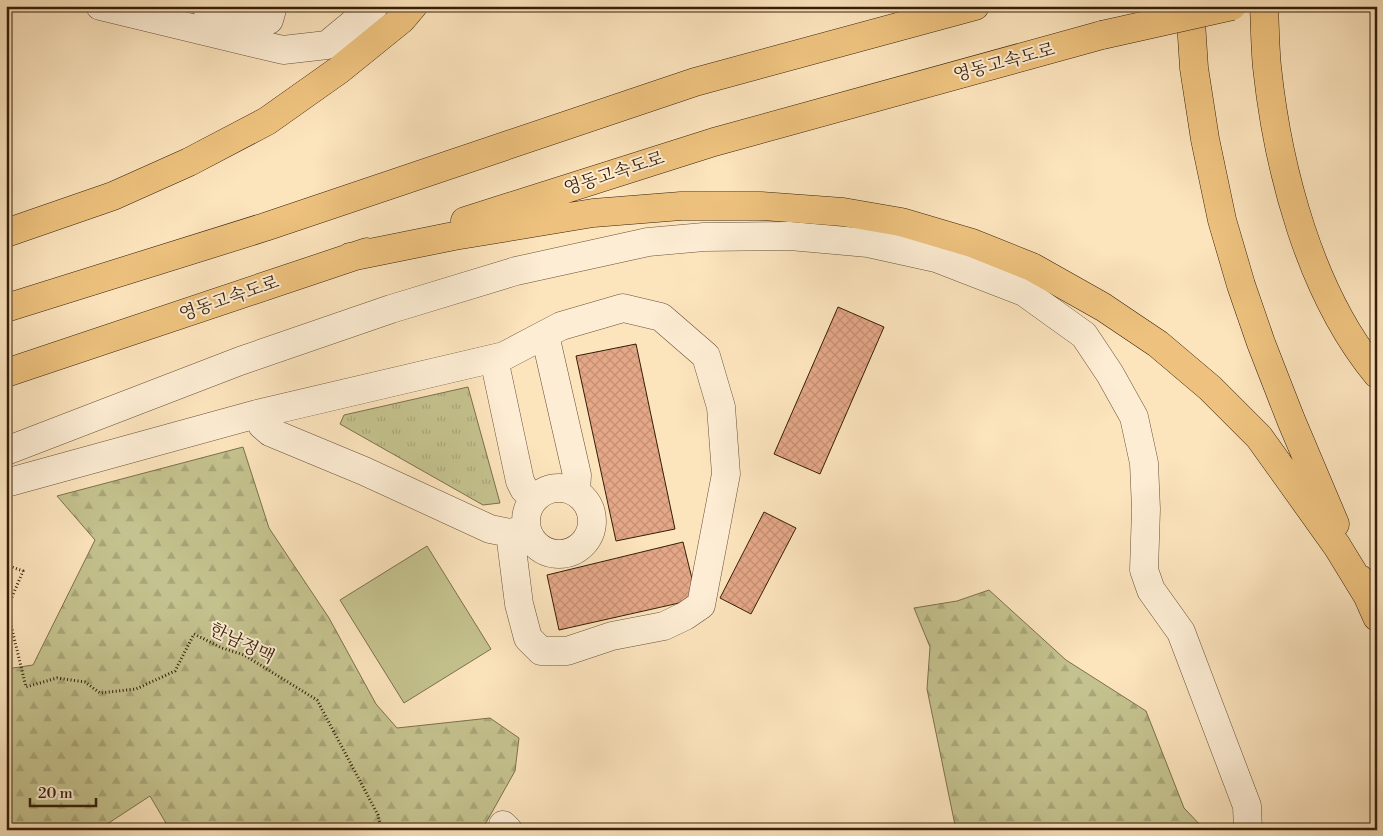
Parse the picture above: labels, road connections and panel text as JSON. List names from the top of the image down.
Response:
{
  "streets": {
    "highway": ["영동고속도로"],
    "path": ["한남정맥"]
  },
  "scale_bar": "20 m"
}
